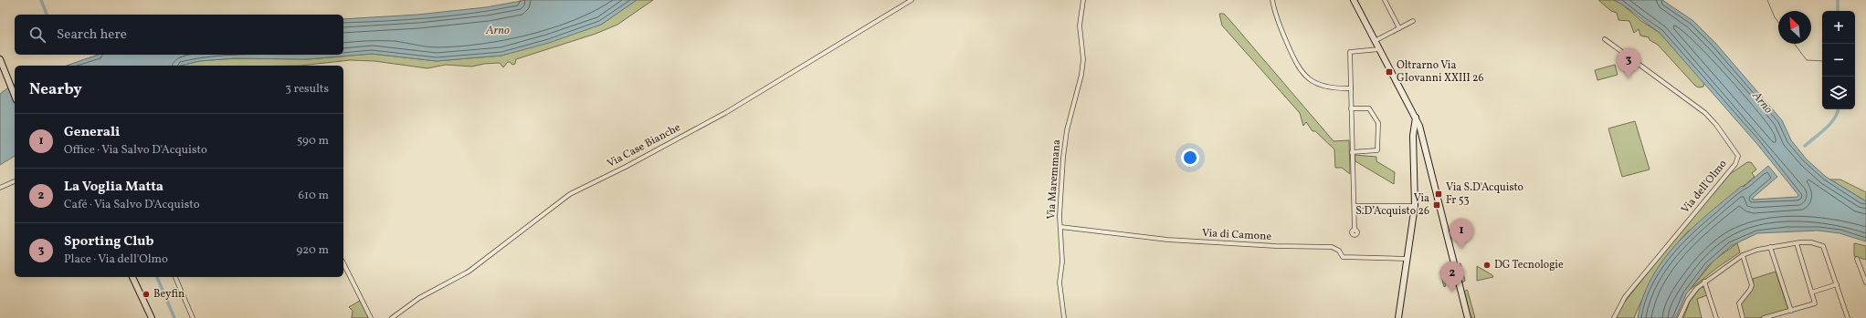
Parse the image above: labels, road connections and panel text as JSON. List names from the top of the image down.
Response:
{
  "streets": {
    "street": [
      "Via Case Bianche",
      "Via Maremmana",
      "Via dell'Olmo",
      "Via di Camone"
    ]
  },
  "crossings": [
    ["Via Maremmana", "Via di Camone"]
  ],
  "water": ["Arno"],
  "places": {
    "transit": ["Oltrarno Via GIovanni XXIII 26", "Via S.D'Acquisto Fr 53", "Via S.D’Acquisto 26"],
    "other": ["DG Tecnologie", "Beyfin"]
  },
  "north": "top left",
  "page": {
    "map_buttons": ["+", "−"],
    "search": "Search here",
    "pins": ["3", "1", "2"],
    "heading": ["Nearby", "3 results"],
    "list": [
      {
        "mark": "1",
        "name": "Generali",
        "note": "Office · Via Salvo D'Acquisto",
        "value": "590 m"
      },
      {
        "mark": "2",
        "name": "La Voglia Matta",
        "note": "Café · Via Salvo D'Acquisto",
        "value": "610 m"
      },
      {
        "mark": "3",
        "name": "Sporting Club",
        "note": "Place · Via dell'Olmo",
        "value": "920 m"
      }
    ]
  }
}
